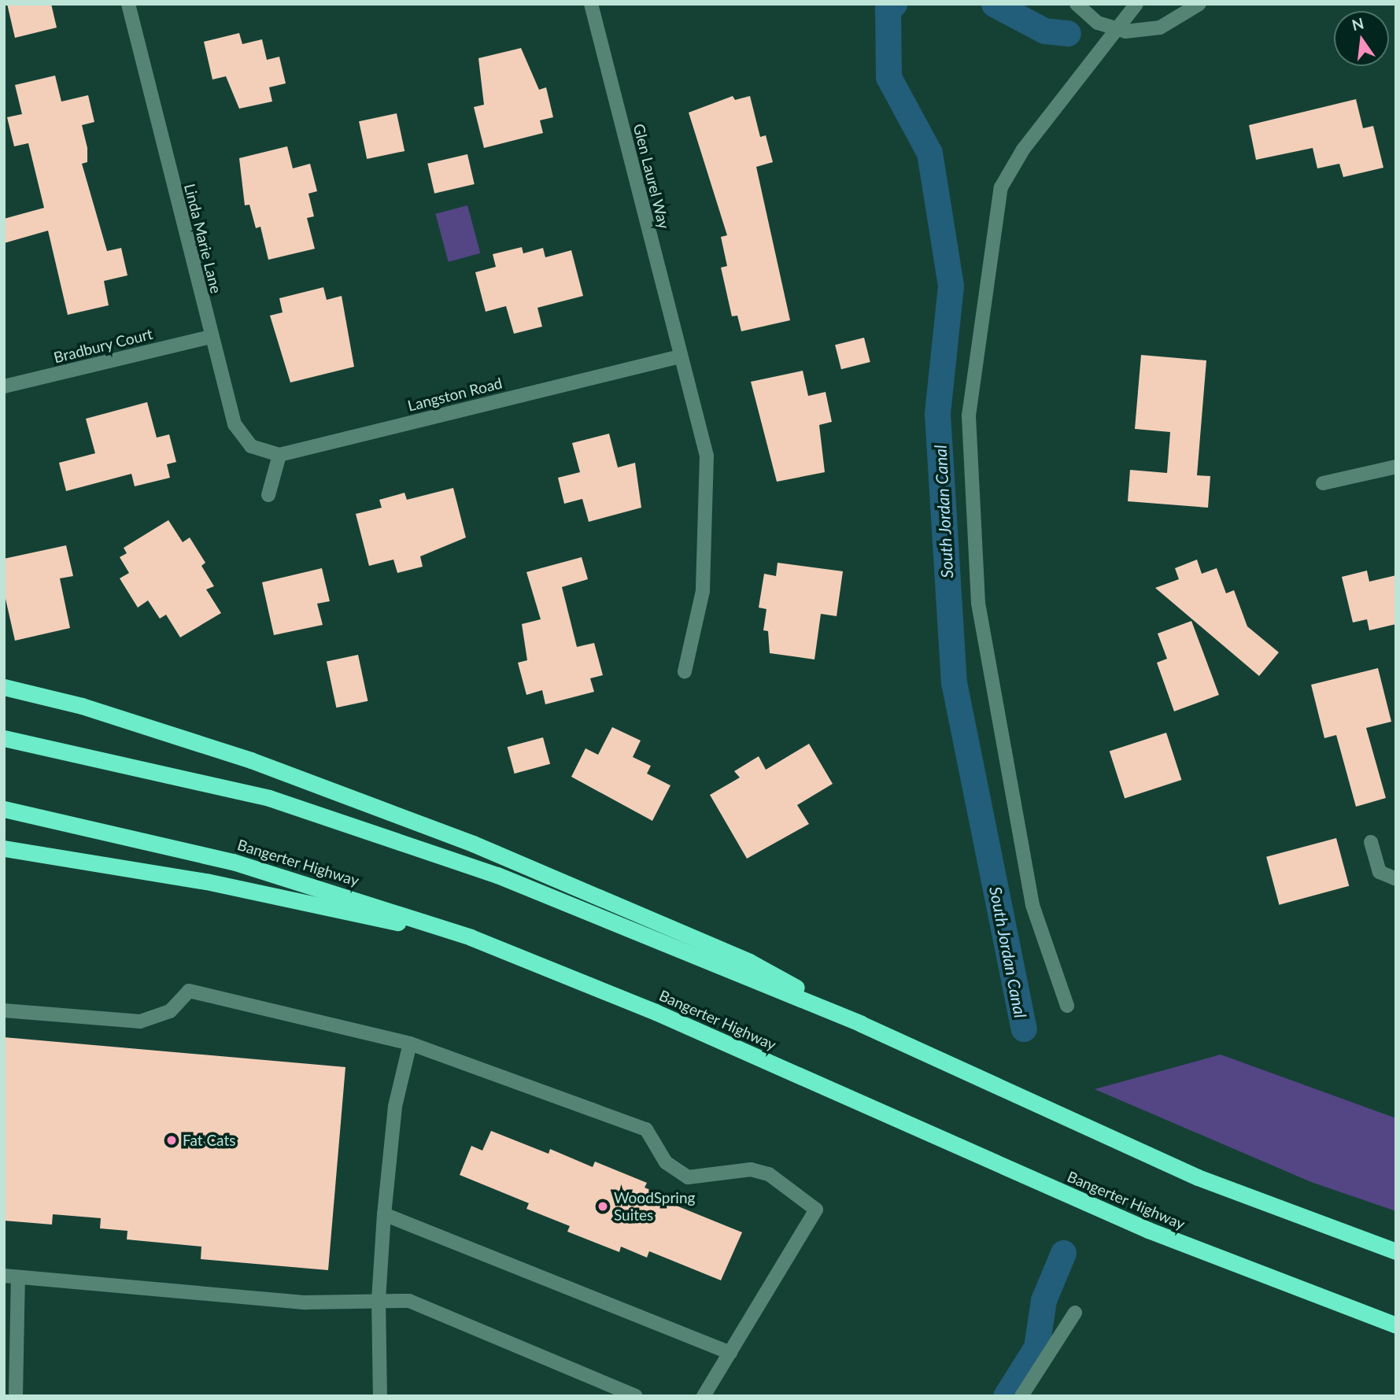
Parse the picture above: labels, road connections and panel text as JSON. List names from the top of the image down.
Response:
{
  "streets": {
    "highway": ["Bangerter Highway"],
    "street": [
      "Glen Laurel Way",
      "Linda Marie Lane",
      "Bradbury Court",
      "Langston Road"
    ]
  },
  "crossings": [
    ["Glen Laurel Way", "Langston Road"],
    ["Linda Marie Lane", "Bradbury Court"],
    ["Linda Marie Lane", "Langston Road"]
  ],
  "water": ["South Jordan Canal"],
  "places": ["Fat Cats", "WoodSpring Suites"],
  "north": "top"
}
